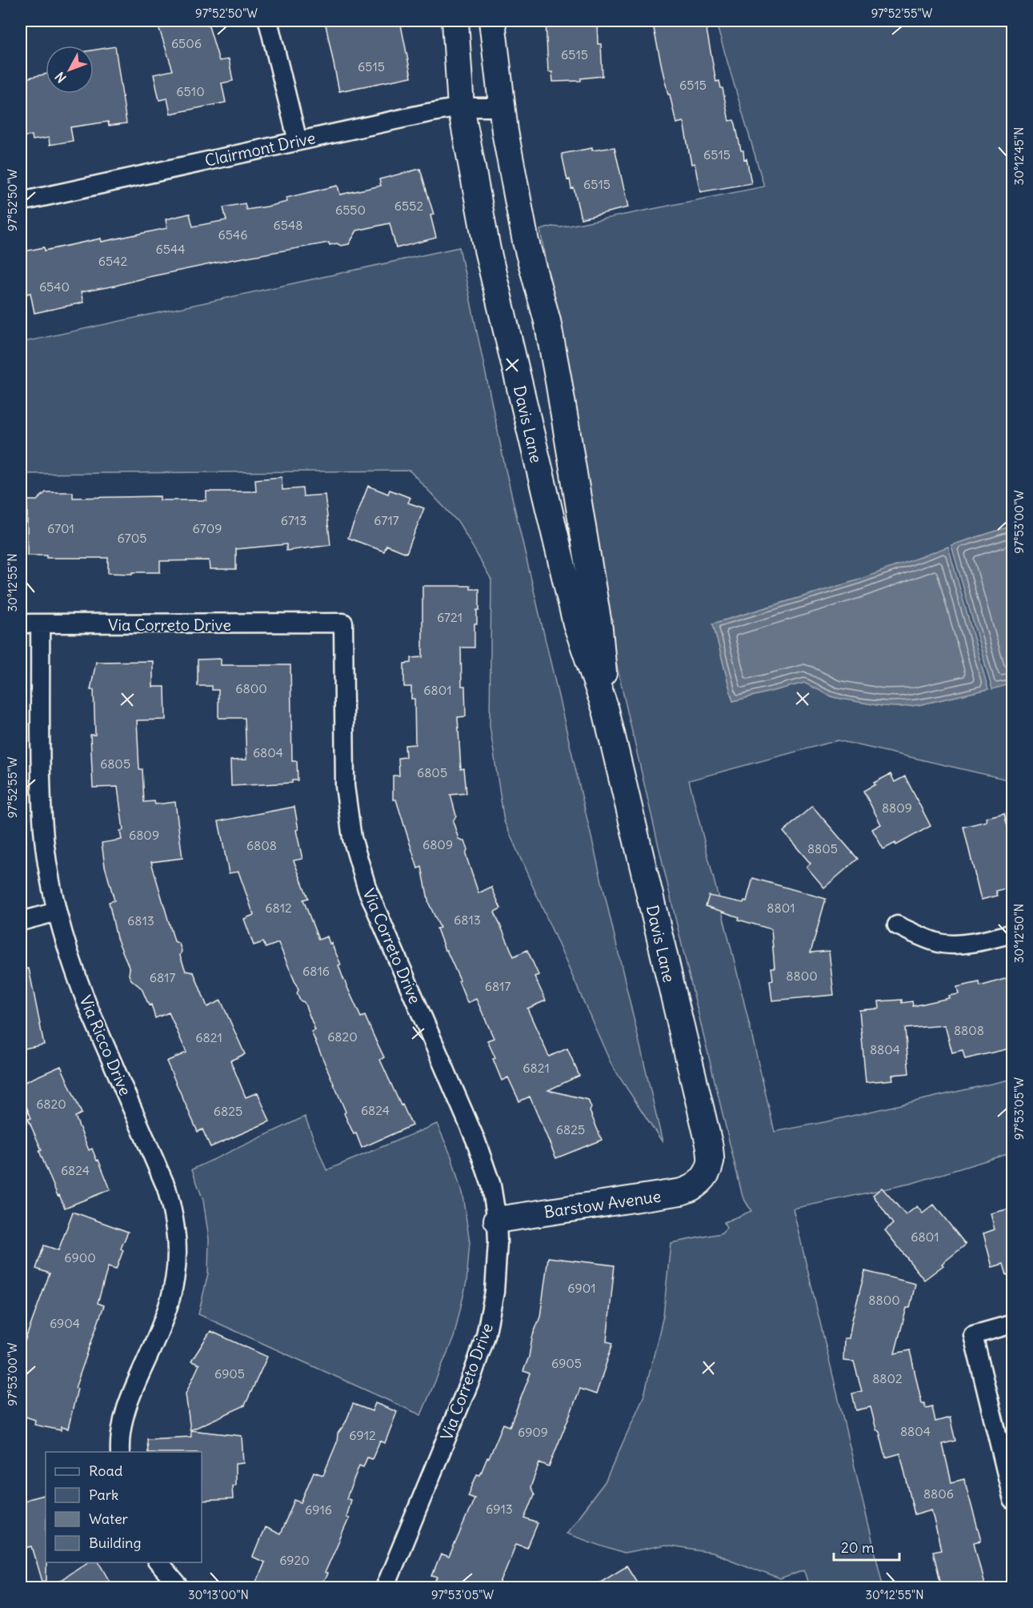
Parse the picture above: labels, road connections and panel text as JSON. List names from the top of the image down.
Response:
{
  "streets": {
    "street": [
      "Clairmont Drive",
      "Davis Lane",
      "Via Correto Drive",
      "Via Ricco Drive",
      "Barstow Avenue"
    ]
  },
  "crossings": [
    ["Clairmont Drive", "Davis Lane"],
    ["Davis Lane", "Barstow Avenue"],
    ["Via Correto Drive", "Via Ricco Drive"],
    ["Via Correto Drive", "Barstow Avenue"]
  ],
  "house_numbers": [
    "6506",
    "6515",
    "6515",
    "6515",
    "6510",
    "6515",
    "6515",
    "6552",
    "6550",
    "6548",
    "6546",
    "6544",
    "6542",
    "6540",
    "6713",
    "6717",
    "6701",
    "6709",
    "6705",
    "6721",
    "6800",
    "6801",
    "6804",
    "6805",
    "6805",
    "8809",
    "6809",
    "6809",
    "6808",
    "8805",
    "6812",
    "8801",
    "6813",
    "6813",
    "6816",
    "8800",
    "6817",
    "6817",
    "8808",
    "6820",
    "6821",
    "8804",
    "6821",
    "6820",
    "6824",
    "6825",
    "6825",
    "6824",
    "6801",
    "6900",
    "6901",
    "8800",
    "6904",
    "6905",
    "6905",
    "8802",
    "8804",
    "6909",
    "6912",
    "8806",
    "6913",
    "6916",
    "6920"
  ],
  "legend": [
    "Road",
    "Park",
    "Water",
    "Building"
  ],
  "scale_bar": "20 m",
  "north": "bottom left",
  "coordinates": [
    "97°52'50\"W",
    "97°52'55\"W",
    "30°12'45\"N",
    "97°53'00\"W",
    "30°12'55\"N",
    "30°12'50\"N",
    "97°53'05\"W",
    "30°13'00\"N"
  ]
}
